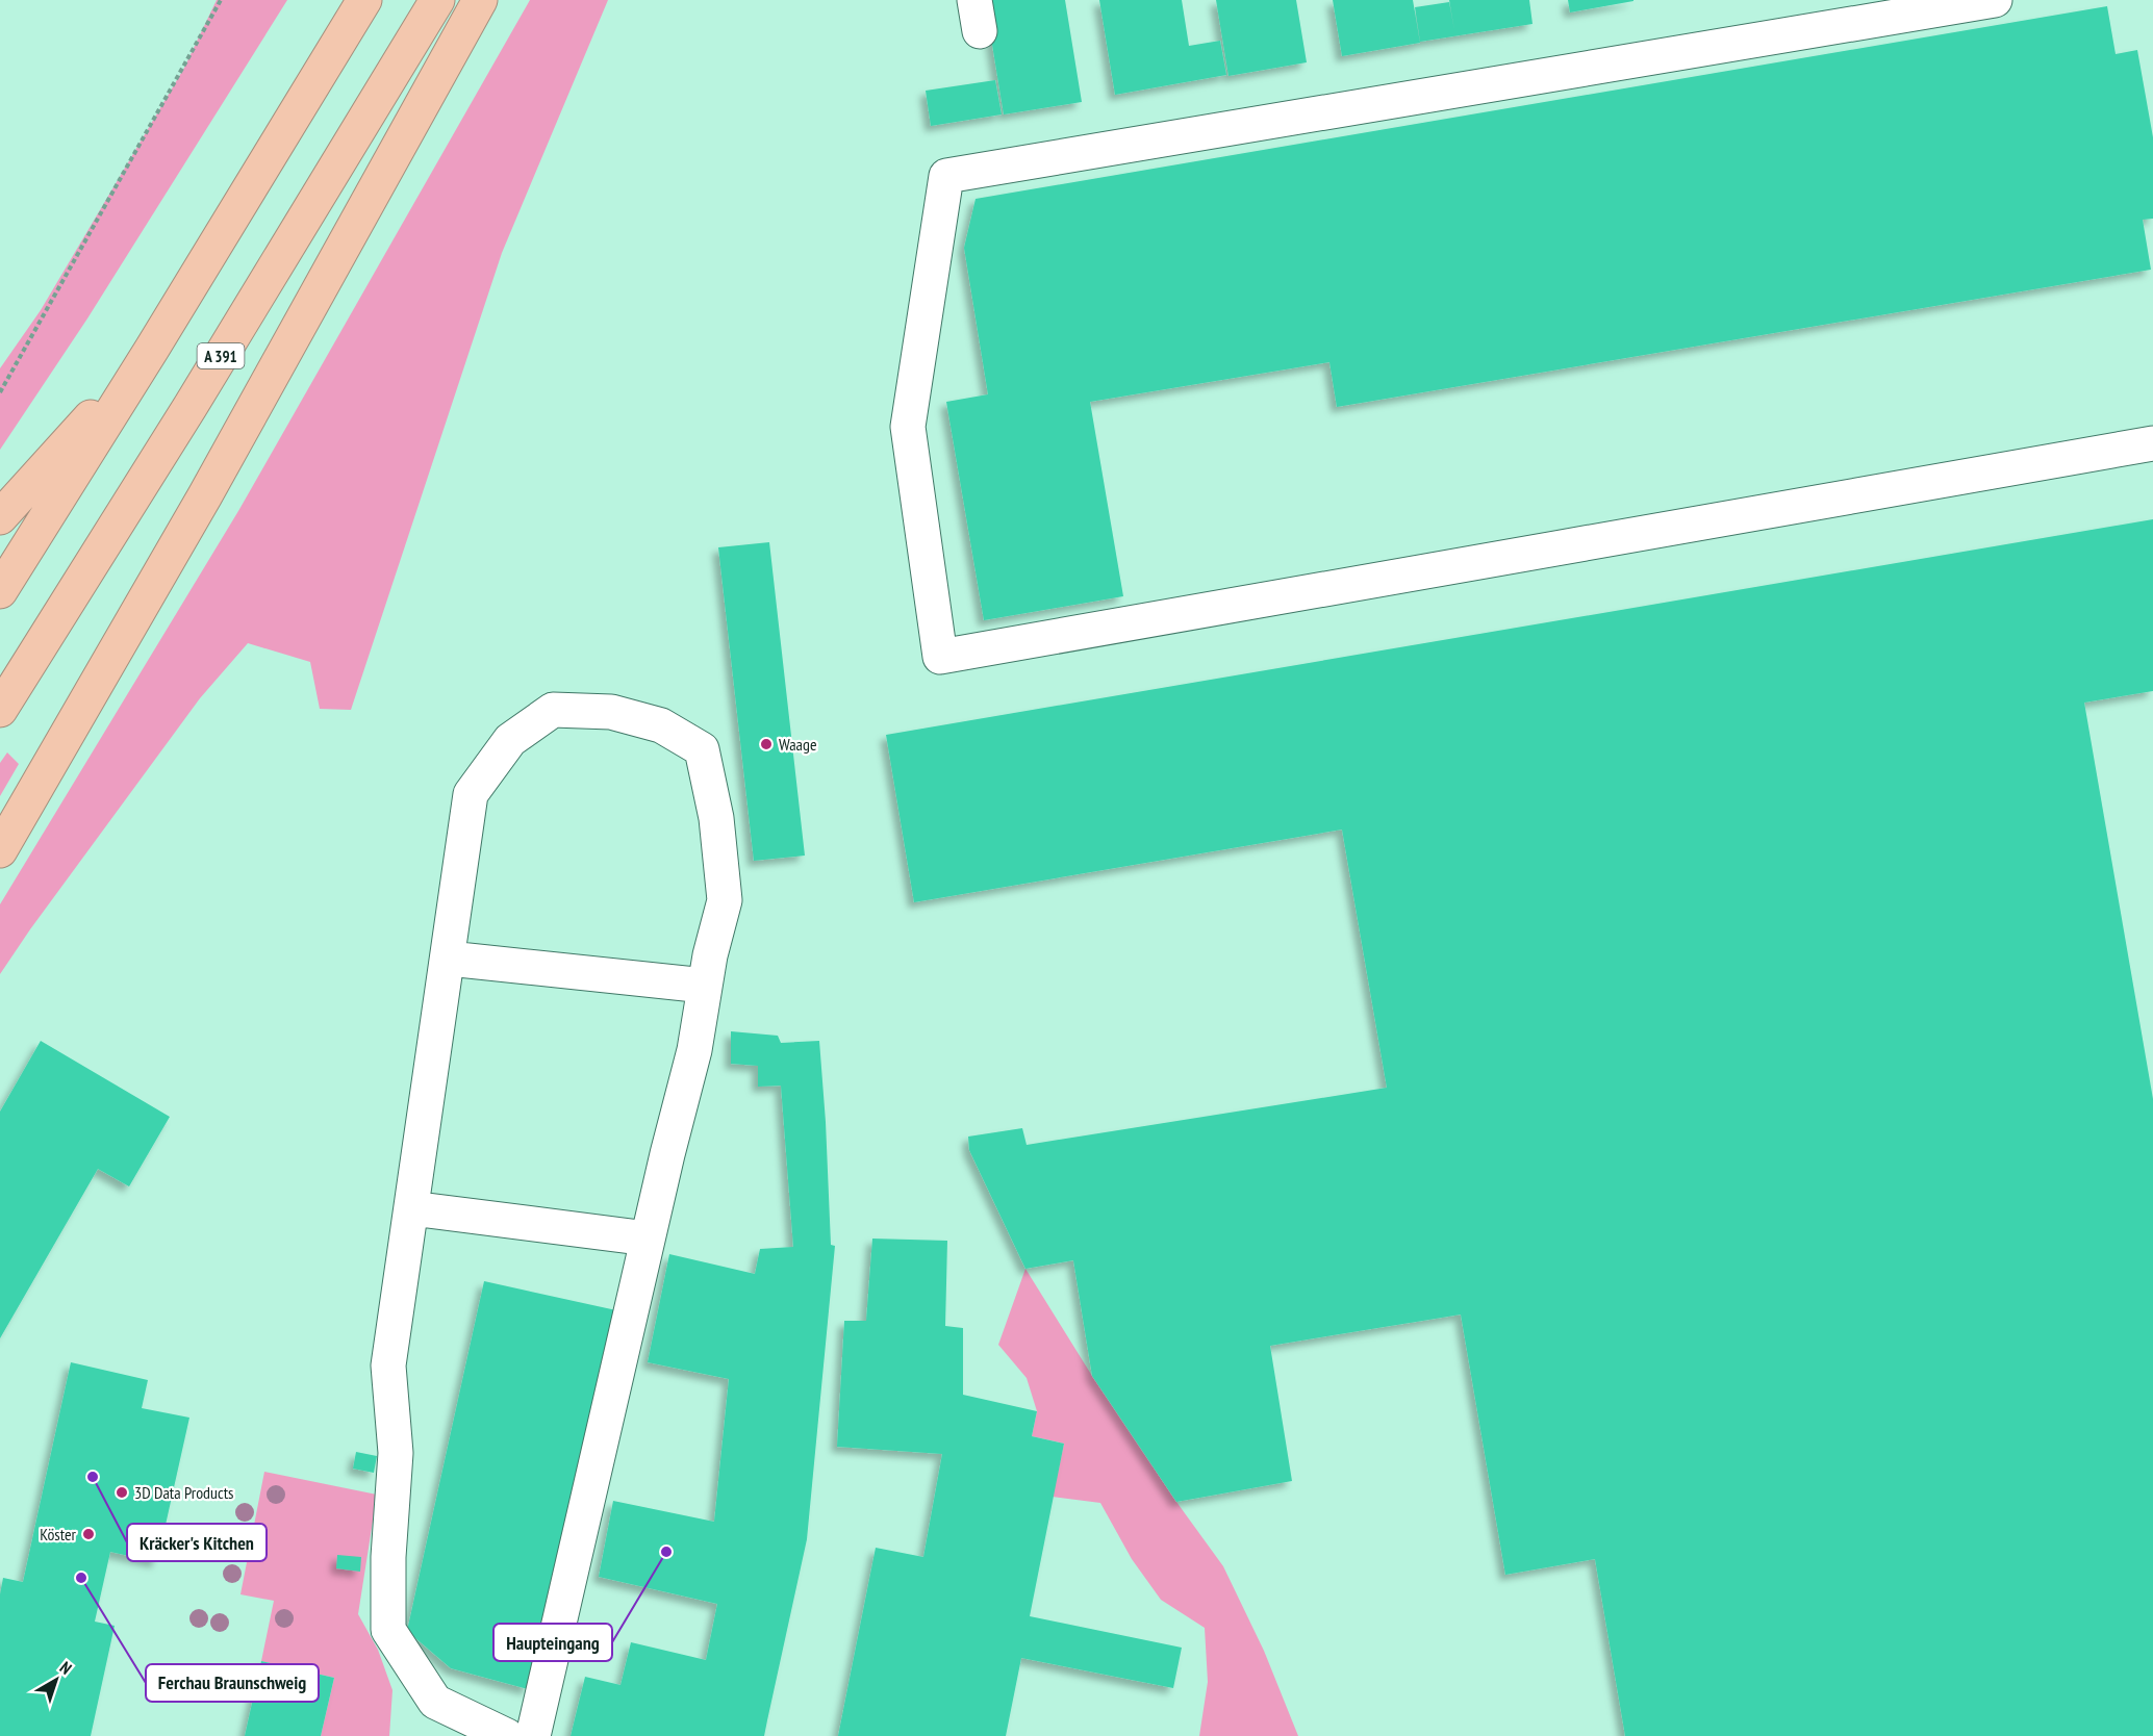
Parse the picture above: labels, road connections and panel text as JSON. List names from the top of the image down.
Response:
{
  "streets": {
    "highway": ["A 391"]
  },
  "places": [
    "Waage",
    "Kräcker's Kitchen",
    "3D Data Products",
    "Köster",
    "Haupteingang",
    "Ferchau Braunschweig"
  ],
  "north": "top right"
}
